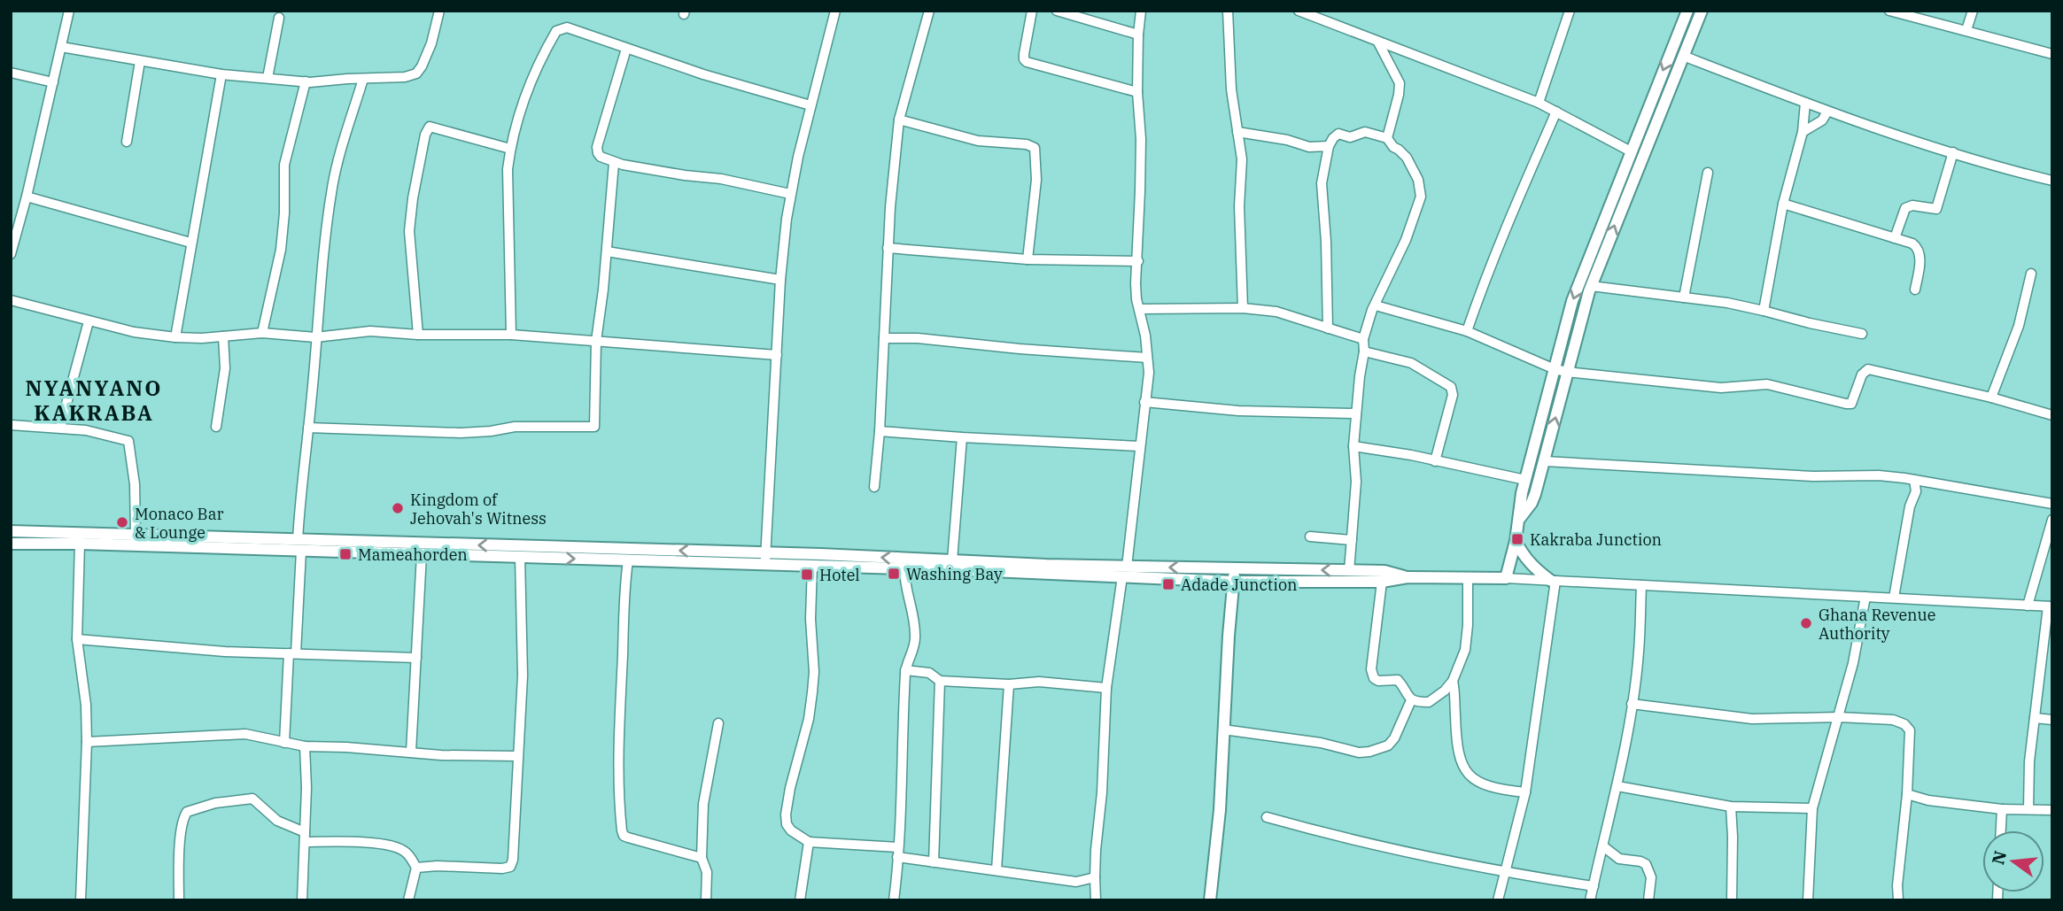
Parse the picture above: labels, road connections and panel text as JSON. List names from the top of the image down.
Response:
{
  "districts": ["NYANYANO KAKRABA"],
  "places": {
    "other": ["Kingdom of Jehovah's Witness", "Monaco Bar & Lounge", "Ghana Revenue Authority"],
    "transit": [
      "Kakraba Junction",
      "Mameahorden",
      "Washing Bay",
      "Hotel",
      "Adade Junction"
    ]
  },
  "north": "left"
}
